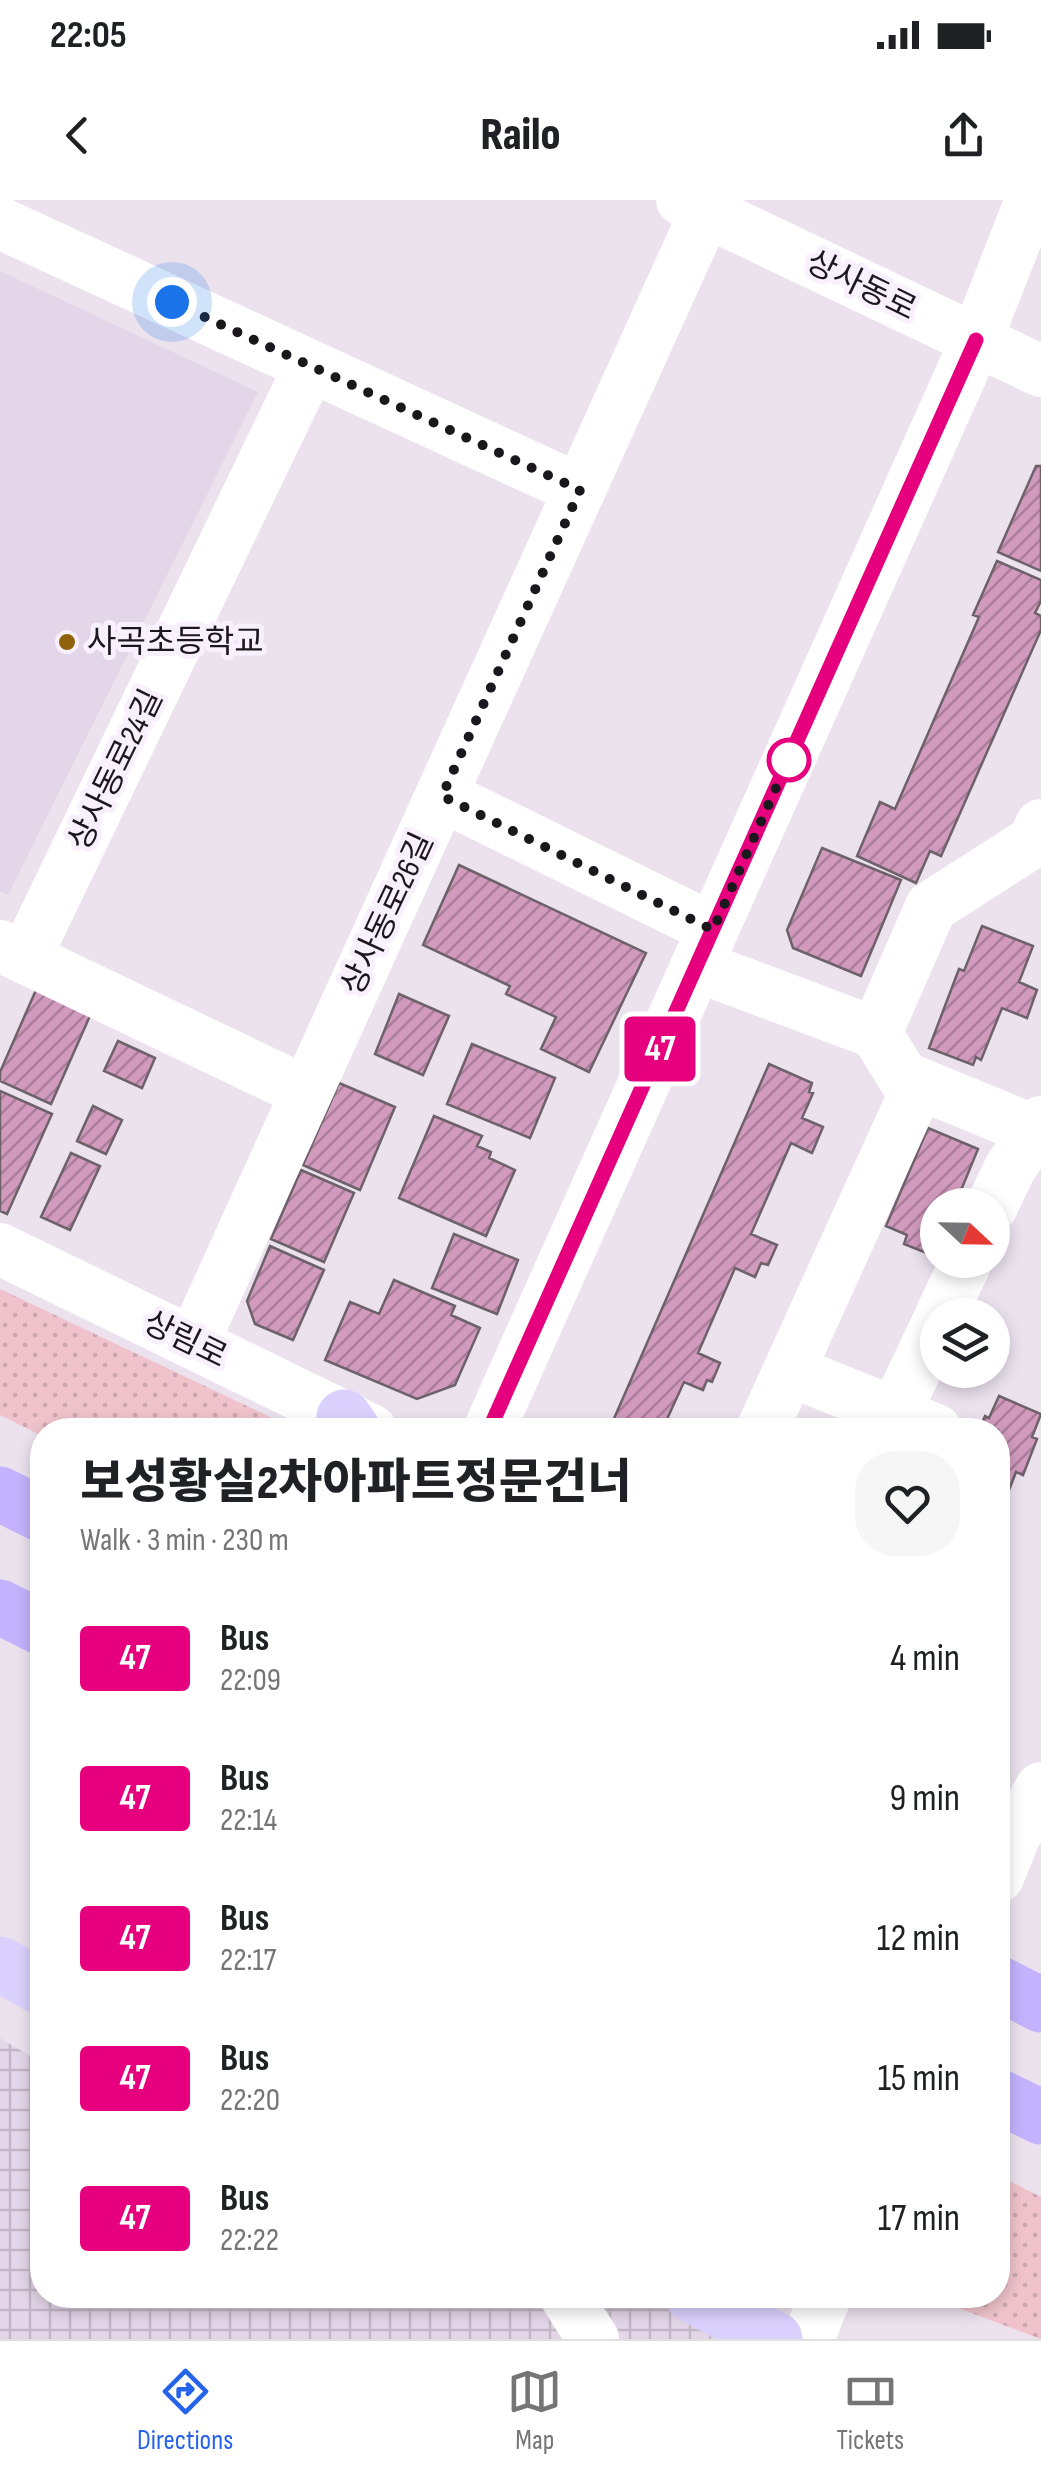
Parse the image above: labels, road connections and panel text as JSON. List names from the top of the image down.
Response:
{
  "streets": {
    "street": [
      "상사동로",
      "상사동로24길",
      "상사동로26길",
      "상림로"
    ]
  },
  "crossings": [
    ["상사동로", "상사동로26길"],
    ["상사동로24길", "상사동로26길"],
    ["상사동로26길", "상림로"]
  ],
  "places": ["사곡초등학교"],
  "lines": ["bus line 47"],
  "north": "right",
  "page": {
    "status": "22:05",
    "header": "Railo",
    "on_map": "47",
    "heading": ["보성황실2차아파트정문건너", "Walk · 3 min · 230 m"],
    "list": [
      {
        "mark": "47",
        "name": "Bus",
        "note": "22:09",
        "value": "4 min"
      },
      {
        "mark": "47",
        "name": "Bus",
        "note": "22:14",
        "value": "9 min"
      },
      {
        "mark": "47",
        "name": "Bus",
        "note": "22:17",
        "value": "12 min"
      },
      {
        "mark": "47",
        "name": "Bus",
        "note": "22:20",
        "value": "15 min"
      },
      {
        "mark": "47",
        "name": "Bus",
        "note": "22:22",
        "value": "17 min"
      }
    ],
    "tabs": ["Directions", "Map", "Tickets"]
  }
}
